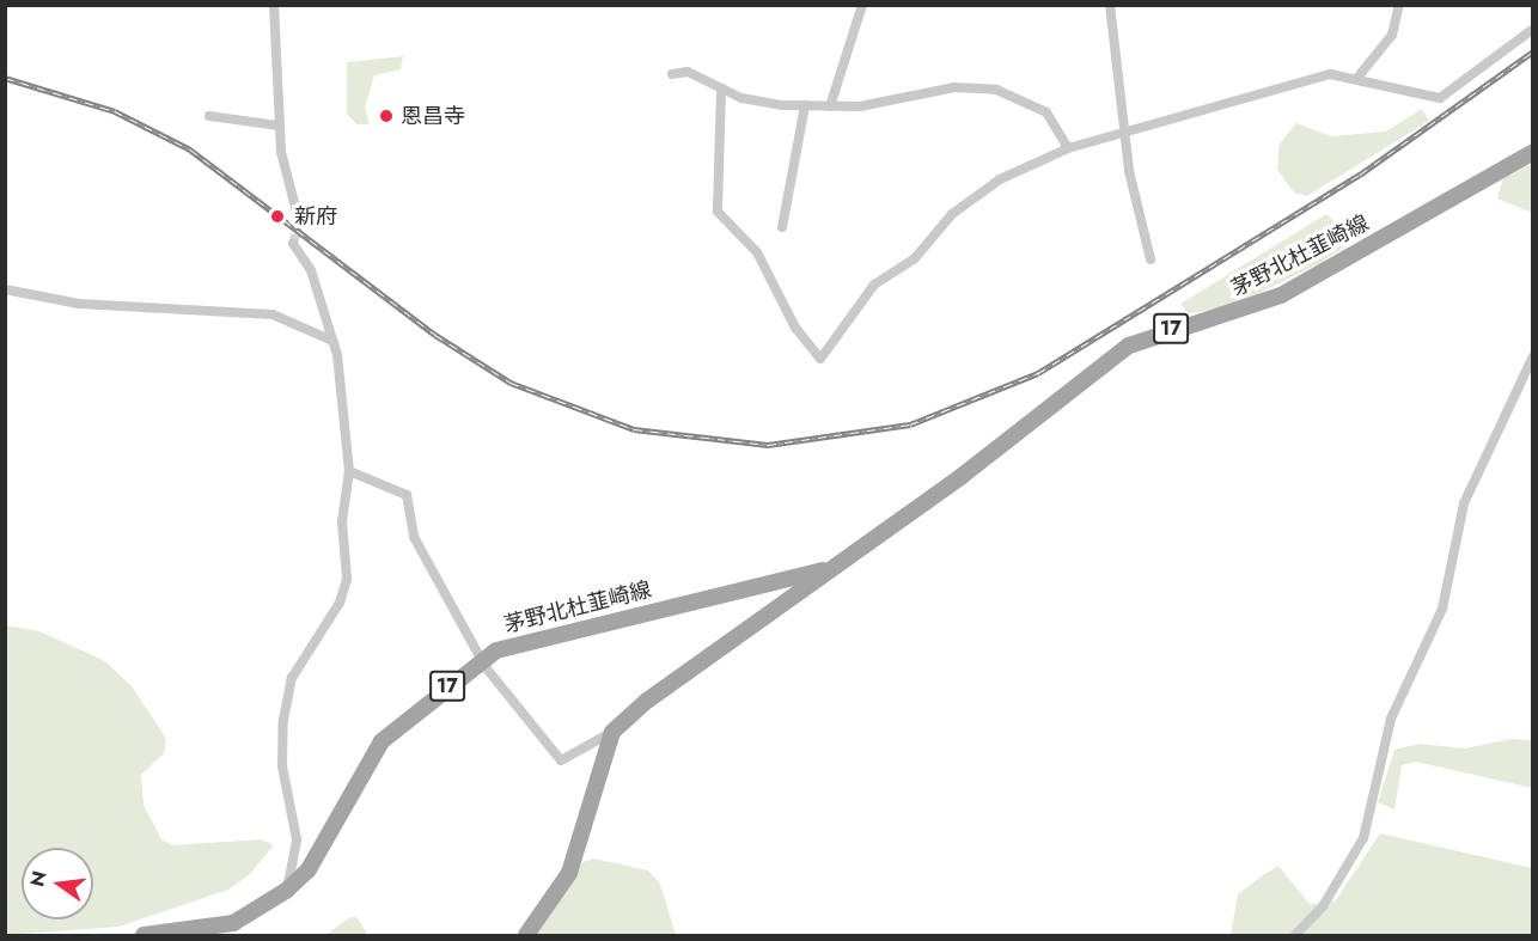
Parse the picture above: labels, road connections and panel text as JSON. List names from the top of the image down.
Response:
{
  "streets": {
    "main road": ["茅野北杜韮崎線", "17"]
  },
  "places": ["恩昌寺", "新府"],
  "north": "left"
}
